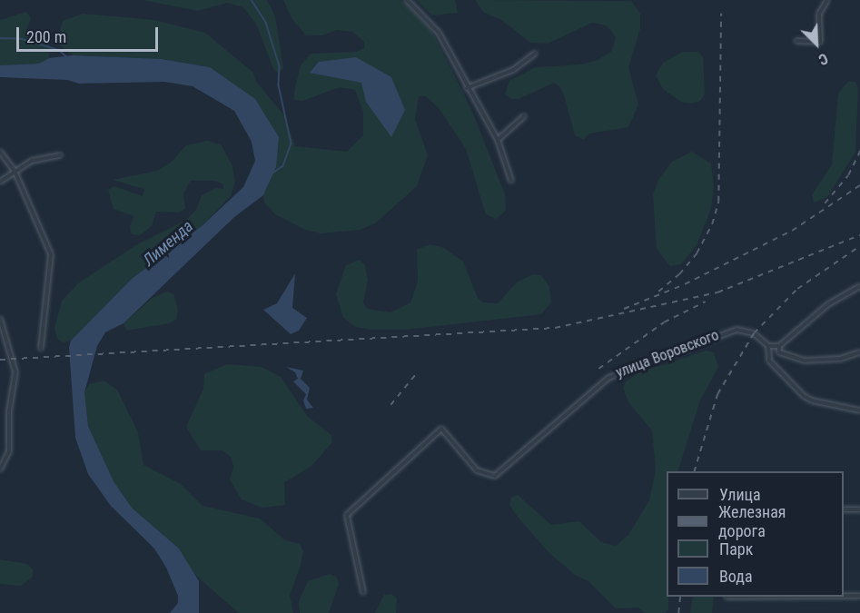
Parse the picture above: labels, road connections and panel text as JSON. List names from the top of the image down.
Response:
{
  "streets": {
    "street": ["улица Воровского"]
  },
  "water": ["Лименда"],
  "legend": [
    "Улица",
    "Железная дорога",
    "Парк",
    "Вода"
  ],
  "scale_bar": "200 m",
  "north": "bottom right"
}
